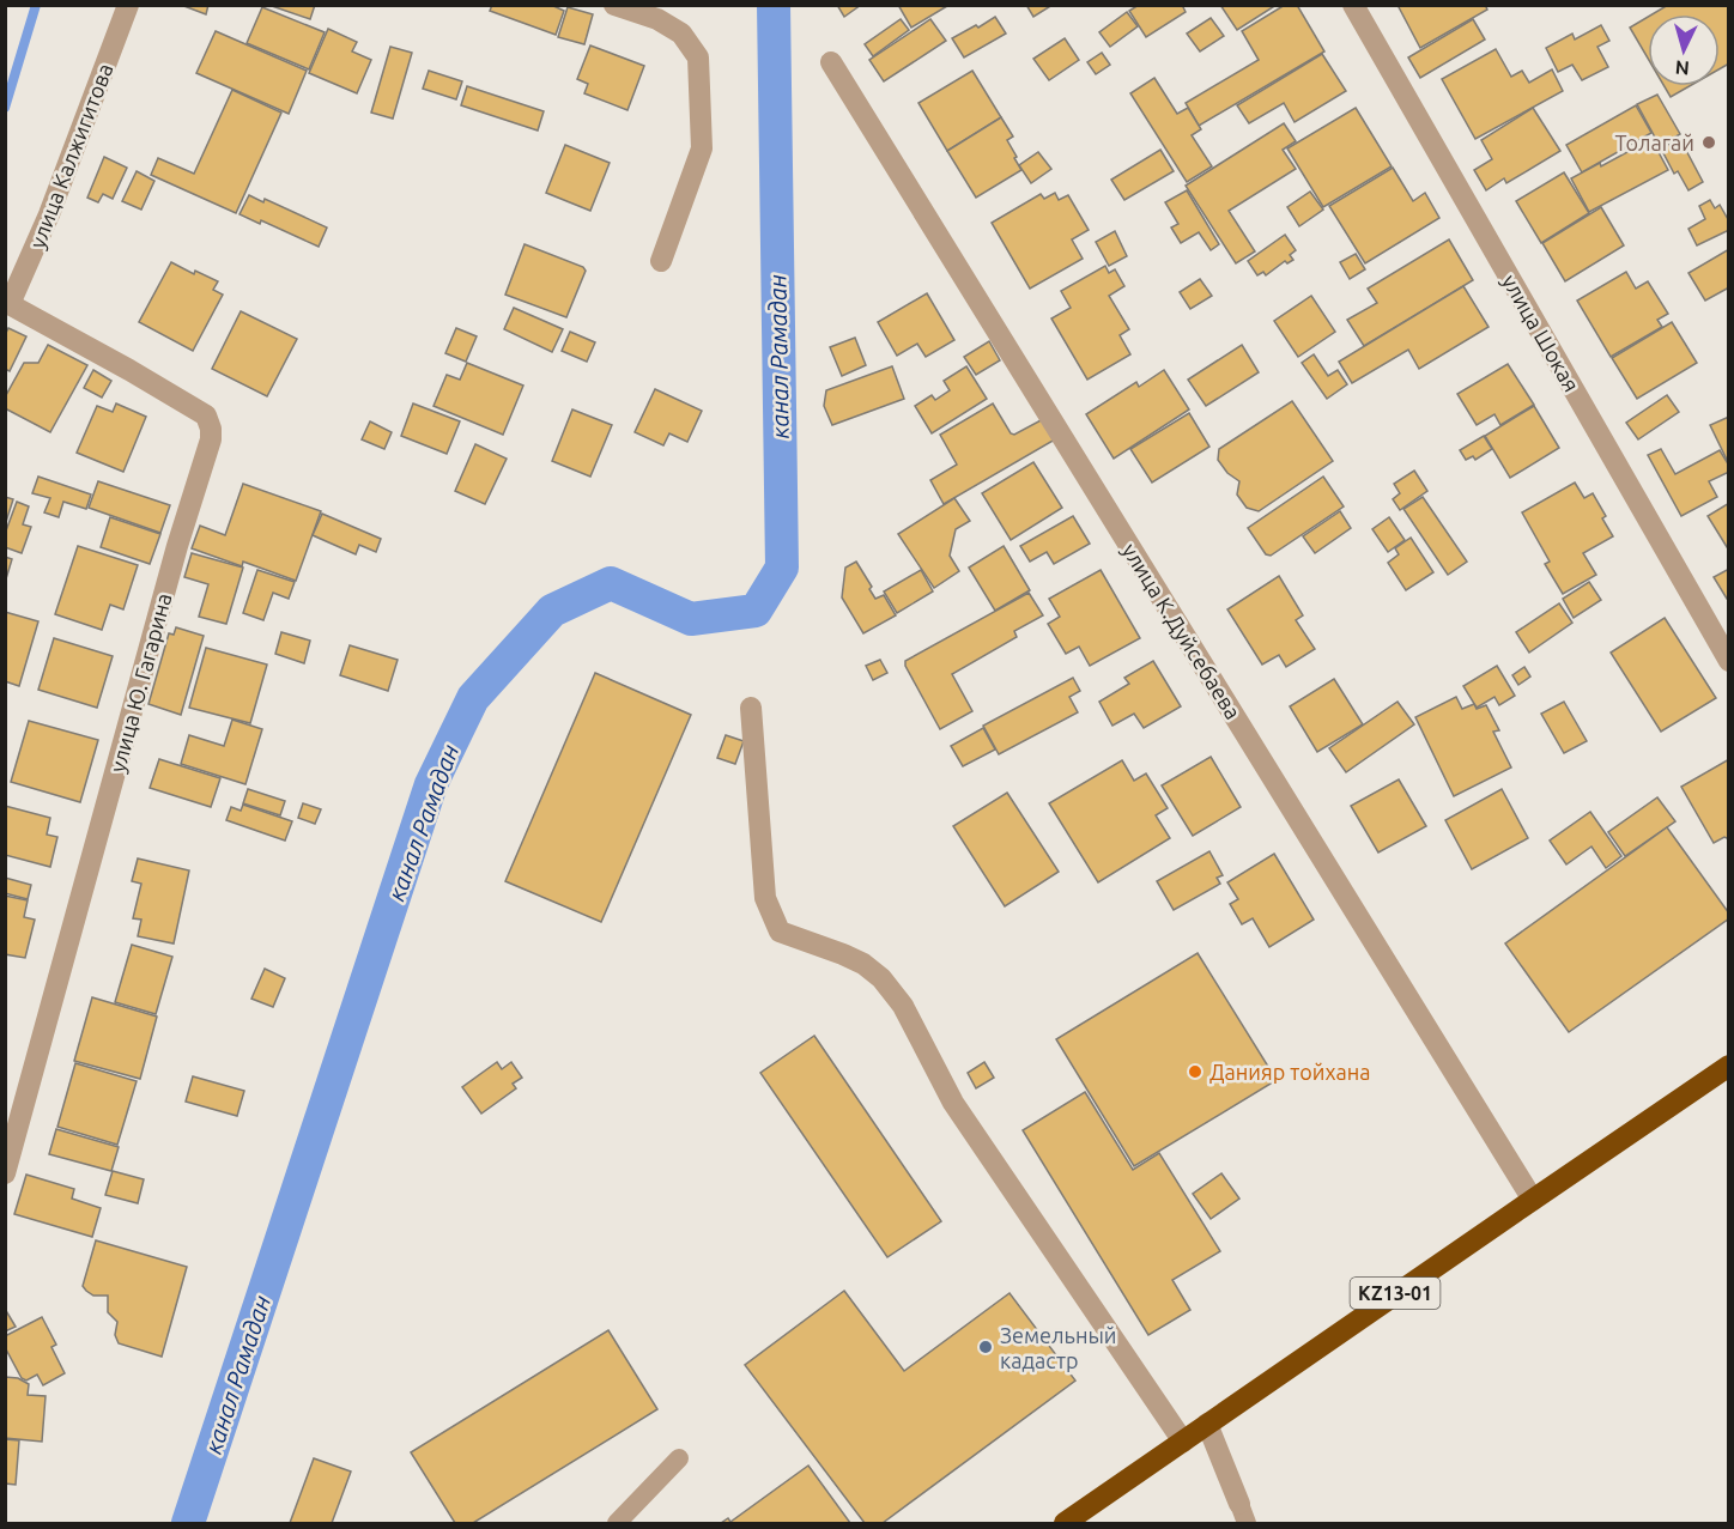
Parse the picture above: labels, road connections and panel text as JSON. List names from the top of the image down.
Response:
{
  "streets": {
    "highway": ["KZ13-01"],
    "street": [
      "улица Калжигитова",
      "улица Шокая",
      "улица К.Дуйсебаева",
      "улица Ю. Гагарина"
    ]
  },
  "crossings": [
    ["улица Калжигитова", "улица Ю. Гагарина"],
    ["улица К.Дуйсебаева", "KZ13-01"]
  ],
  "water": ["канал Рамадан"],
  "places": ["Толагай", "Данияр тойхана", "Земельный кадастр"],
  "north": "bottom"
}
